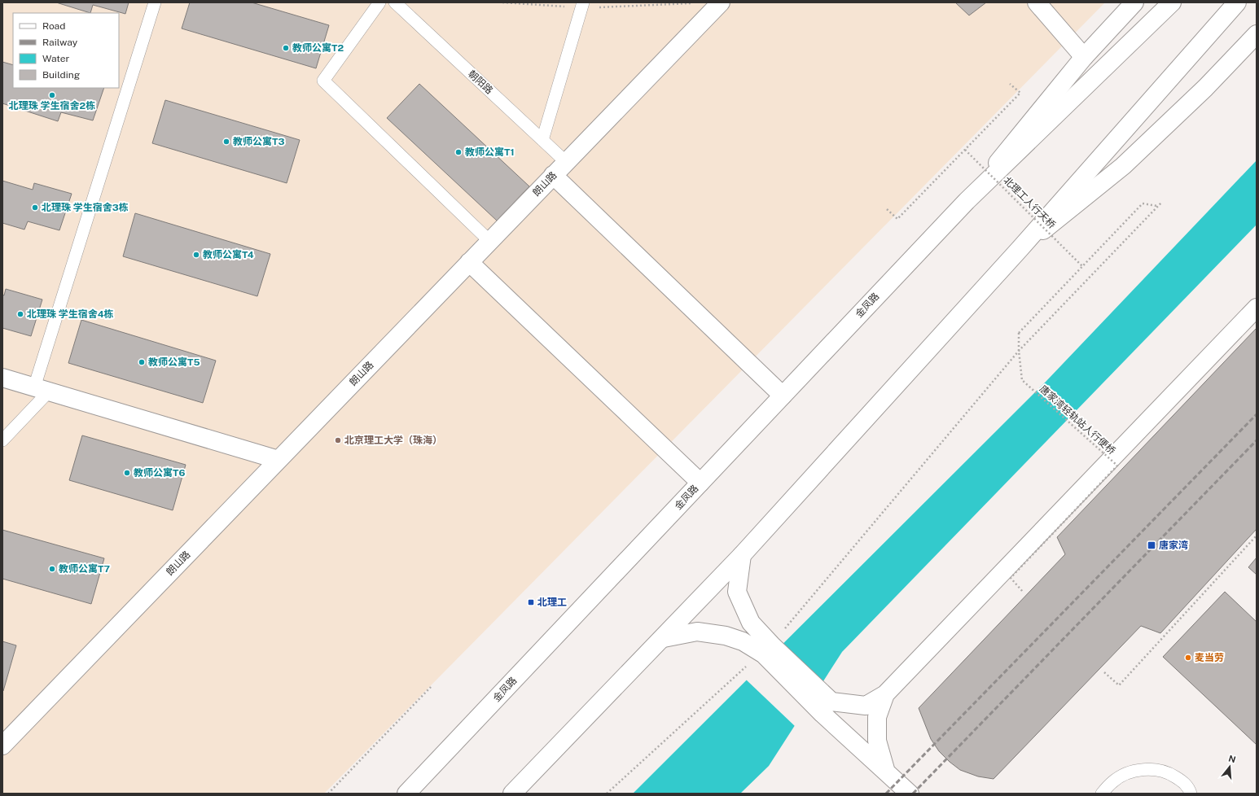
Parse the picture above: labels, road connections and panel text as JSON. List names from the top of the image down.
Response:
{
  "streets": {
    "main road": ["朗山路", "金凤路"],
    "lane": ["朝阳路"],
    "path": ["北理工人行天桥", "唐家湾轻轨站人行便桥"]
  },
  "crossings": [
    ["朝阳路", "朗山路"],
    ["北理工人行天桥", "唐家湾轻轨站人行便桥"]
  ],
  "places": {
    "other": [
      "教师公寓T2",
      "北理珠 学生宿舍2栋",
      "教师公寓T3",
      "教师公寓T1",
      "北理珠 学生宿舍3栋",
      "教师公寓T4",
      "北理珠 学生宿舍4栋",
      "教师公寓T5",
      "北京理工大学（珠海）",
      "教师公寓T6",
      "教师公寓T7",
      "麦当劳"
    ],
    "transit": ["唐家湾", "北理工"]
  },
  "legend": [
    "Road",
    "Railway",
    "Water",
    "Building"
  ],
  "north": "top"
}
